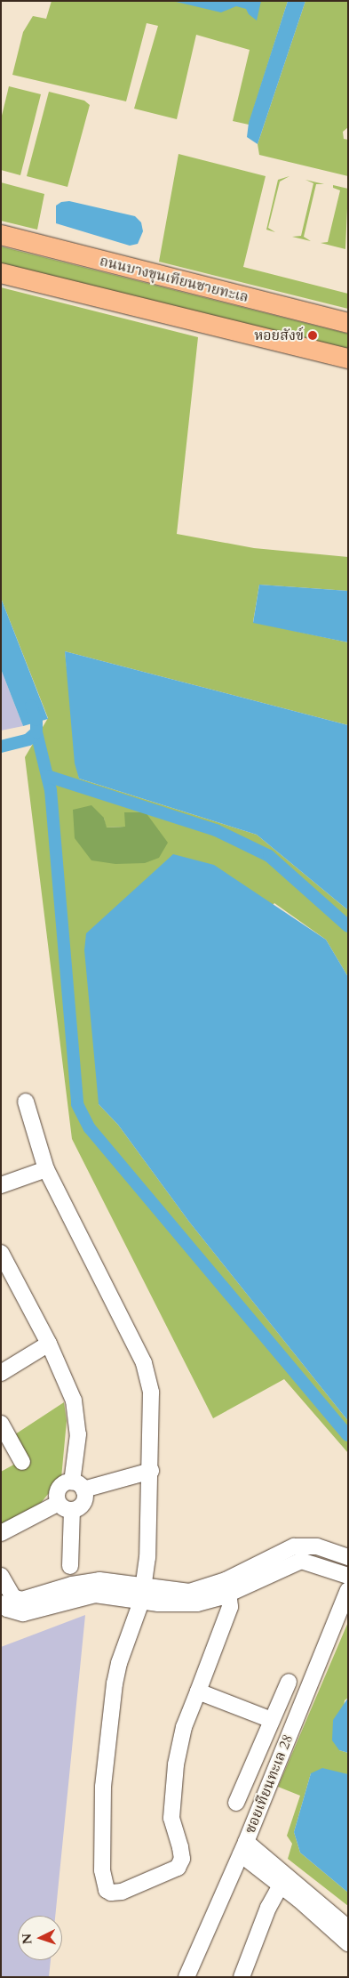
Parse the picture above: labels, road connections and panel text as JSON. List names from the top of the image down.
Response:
{
  "streets": {
    "main road": ["ถนนบางขุนเทียนชายทะเล"],
    "street": ["ซอยเทียนทะเล 28"]
  },
  "places": ["หอยสังข์"],
  "north": "left"
}
